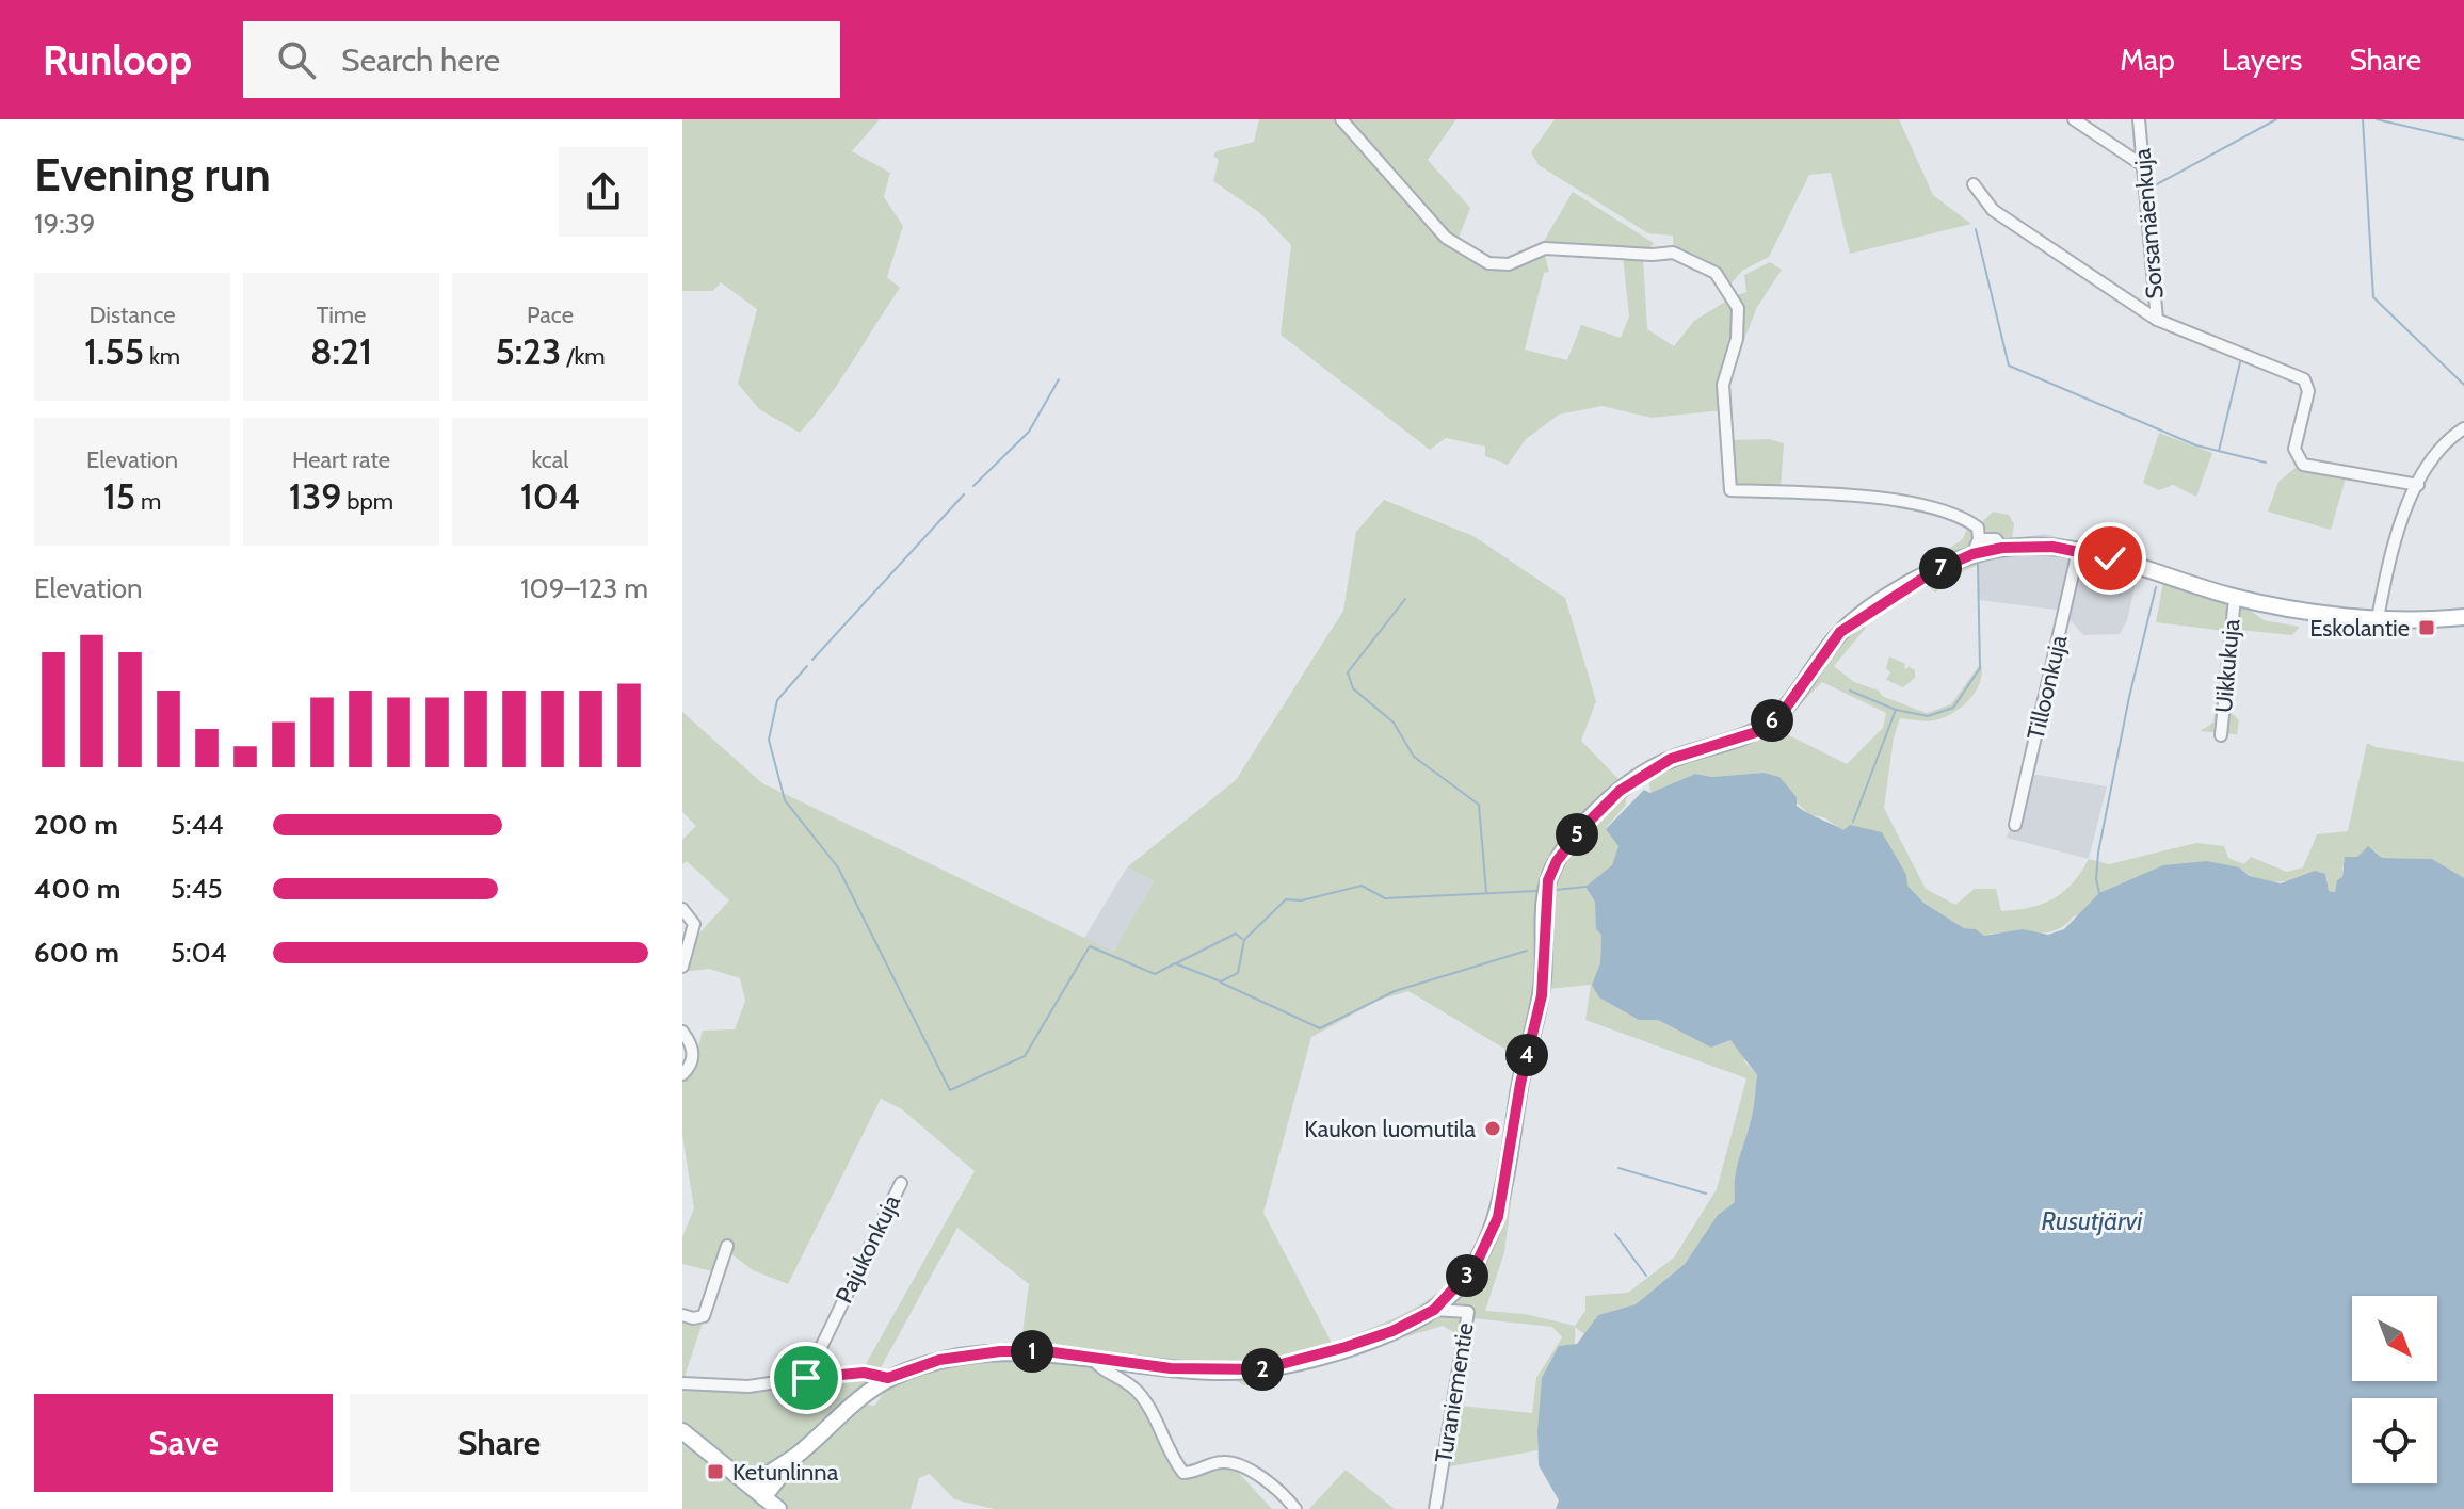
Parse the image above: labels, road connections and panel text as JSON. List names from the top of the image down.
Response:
{
  "streets": {
    "street": [
      "Sorsamäenkuja",
      "Uikkukuja",
      "Tilloonkuja",
      "Pajukonkuja",
      "Turaniementie"
    ]
  },
  "water": ["Rusutjärvi"],
  "places": {
    "transit": ["Eskolantie", "Ketunlinna"],
    "other": ["Kaukon luomutila"]
  },
  "north": "bottom right",
  "page": {
    "header": "Runloop",
    "search": "Search here",
    "nav": ["Map", "Layers", "Share"],
    "heading": ["Evening run", "19:39"],
    "stats": [
      ["Distance", "1.55 km"],
      ["Time", "8:21"],
      ["Pace", "5:23 /km"],
      ["Elevation", "15 m"],
      ["Heart rate", "139 bpm"],
      ["kcal", "104"]
    ],
    "pins": [
      "7",
      "6",
      "5",
      "4",
      "3",
      "1",
      "2"
    ],
    "chart": ["Elevation", "109–123 m"],
    "list": [
      {
        "name": "200 m",
        "note": "5:44"
      },
      {
        "name": "400 m",
        "note": "5:45"
      },
      {
        "name": "600 m",
        "note": "5:04"
      }
    ],
    "buttons": ["Save", "Share"]
  }
}
